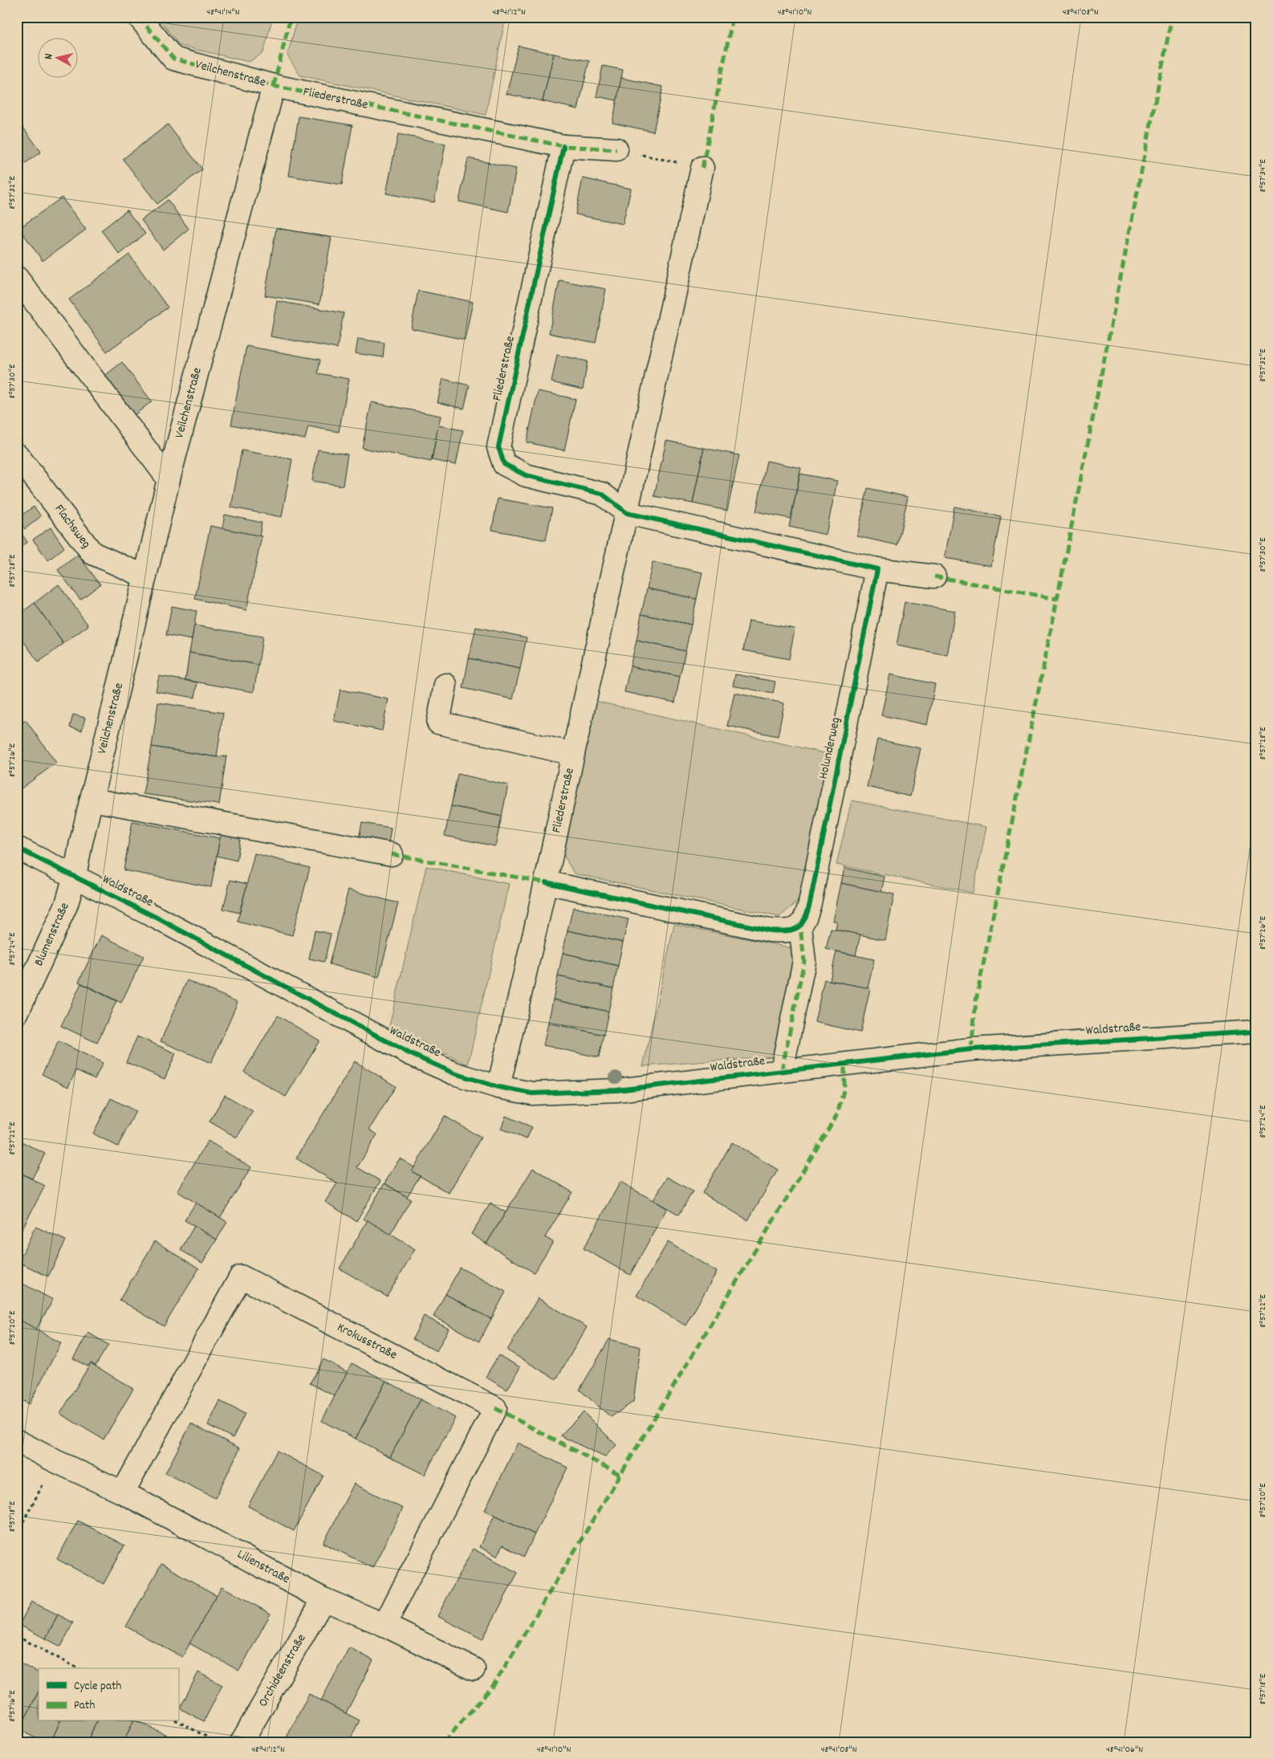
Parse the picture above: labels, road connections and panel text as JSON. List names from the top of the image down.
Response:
{
  "streets": {
    "street": [
      "Veilchenstraße",
      "Fliederstraße",
      "Flachsweg",
      "Holunderweg",
      "Waldstraße",
      "Blumenstraße",
      "Krokusstraße",
      "Lilienstraße",
      "Orchideenstraße"
    ]
  },
  "crossings": [
    ["Veilchenstraße", "Fliederstraße"],
    ["Veilchenstraße", "Flachsweg"],
    ["Veilchenstraße", "Waldstraße"],
    ["Veilchenstraße", "Blumenstraße"],
    ["Fliederstraße", "Waldstraße"],
    ["Waldstraße", "Blumenstraße"],
    ["Krokusstraße", "Lilienstraße"],
    ["Lilienstraße", "Orchideenstraße"]
  ],
  "legend": ["Cycle path", "Path"],
  "north": "left",
  "coordinates": [
    "48°41'14\"N",
    "48°41'12\"N",
    "48°41'10\"N",
    "48°41'08\"N",
    "8°57'34\"E",
    "8°57'32\"E",
    "8°57'30\"E",
    "8°57'28\"E",
    "8°57'26\"E",
    "8°57'24\"E",
    "8°57'22\"E",
    "8°57'20\"E",
    "8°57'18\"E",
    "8°57'16\"E",
    "48°41'06\"N"
  ]
}
